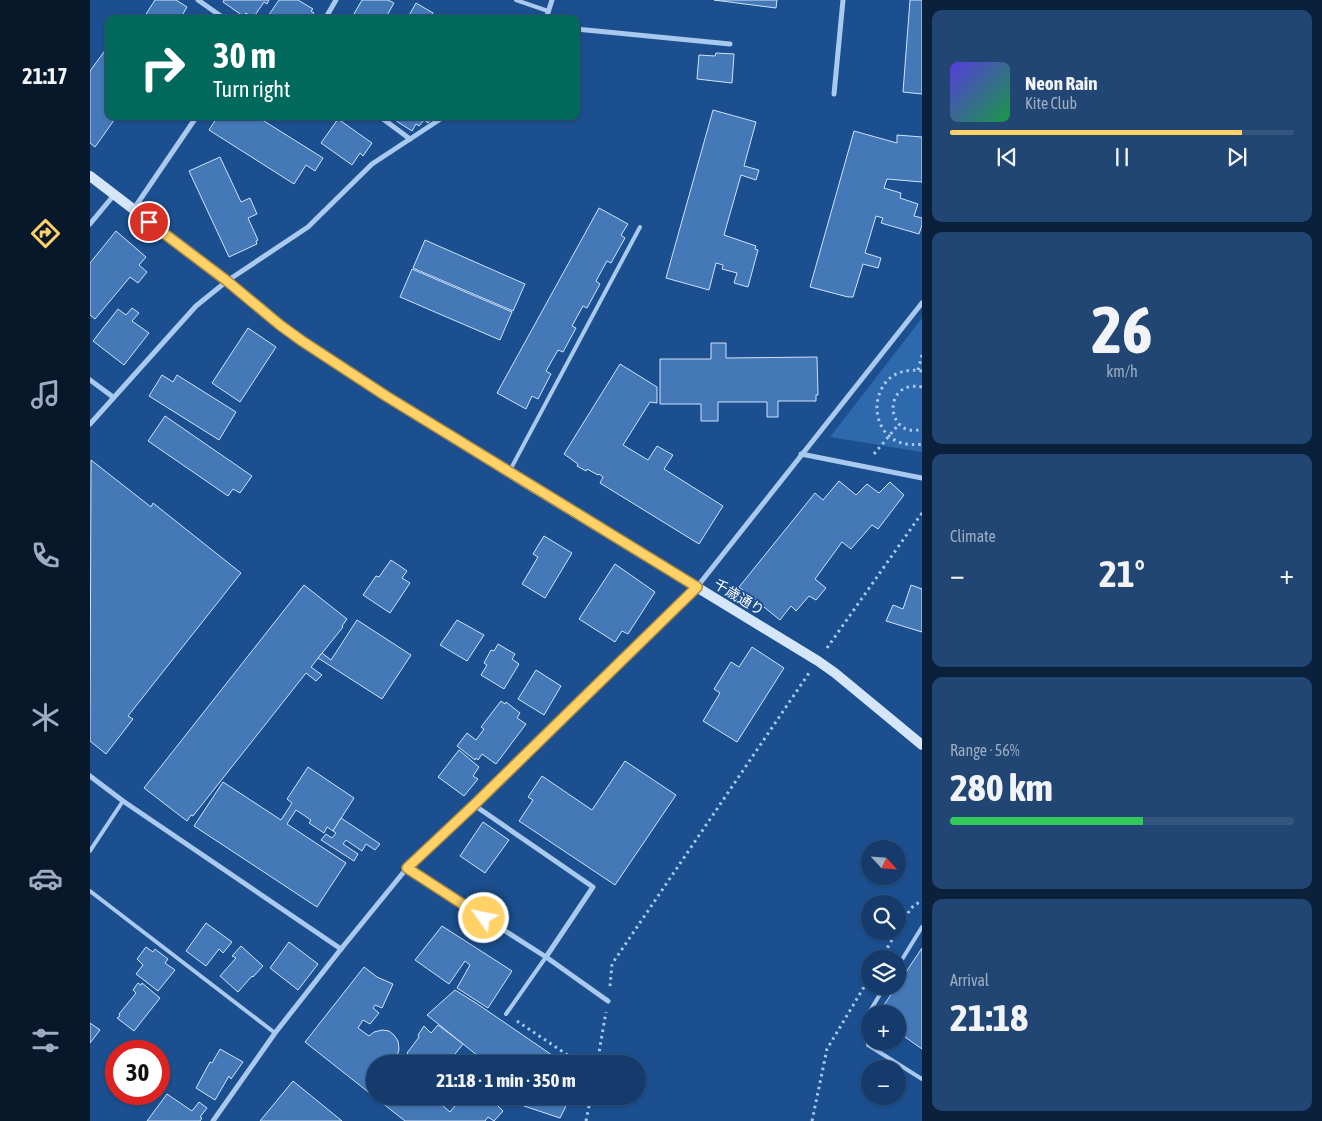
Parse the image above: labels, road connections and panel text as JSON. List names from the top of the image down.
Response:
{
  "streets": {
    "street": ["千歳通り"]
  },
  "north": "bottom right",
  "page": {
    "tabs": "21:17",
    "turn": ["30 m", "Turn right"],
    "song": ["Neon Rain", "Kite Club"],
    "tile": [
      ["26", "km/h"],
      "Climate",
      ["Range · 56%", "280 km"],
      ["Arrival", "21:18"]
    ],
    "heat": ["−", "21°", "+"],
    "map_buttons": ["+", "−"],
    "limit": "30",
    "trip": "21:18 · 1 min · 350 m"
  }
}
